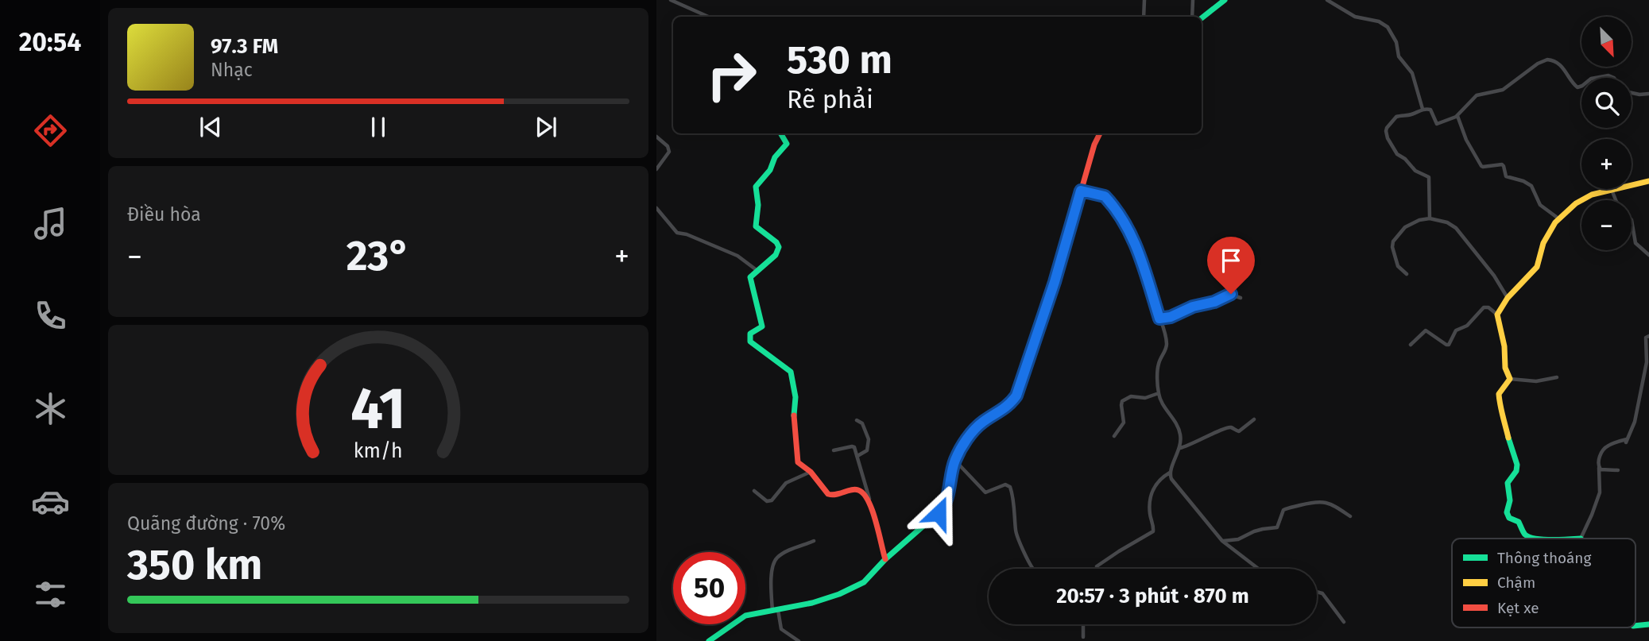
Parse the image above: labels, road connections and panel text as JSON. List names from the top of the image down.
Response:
{
  "legend": ["Thông thoáng", "Chậm", "Kẹt xe"],
  "north": "bottom right",
  "page": {
    "tabs": "20:54",
    "map_buttons": ["+", "−"],
    "turn": ["530 m", "Rẽ phải"],
    "song": ["97.3 FM", "Nhạc"],
    "tile": [
      "Điều hòa",
      ["Quãng đường · 70%", "350 km"]
    ],
    "heat": ["−", "23°", "+"],
    "limit": "50",
    "trip": "20:57 · 3 phút · 870 m",
    "gauge": ["41", "km/h"]
  }
}
